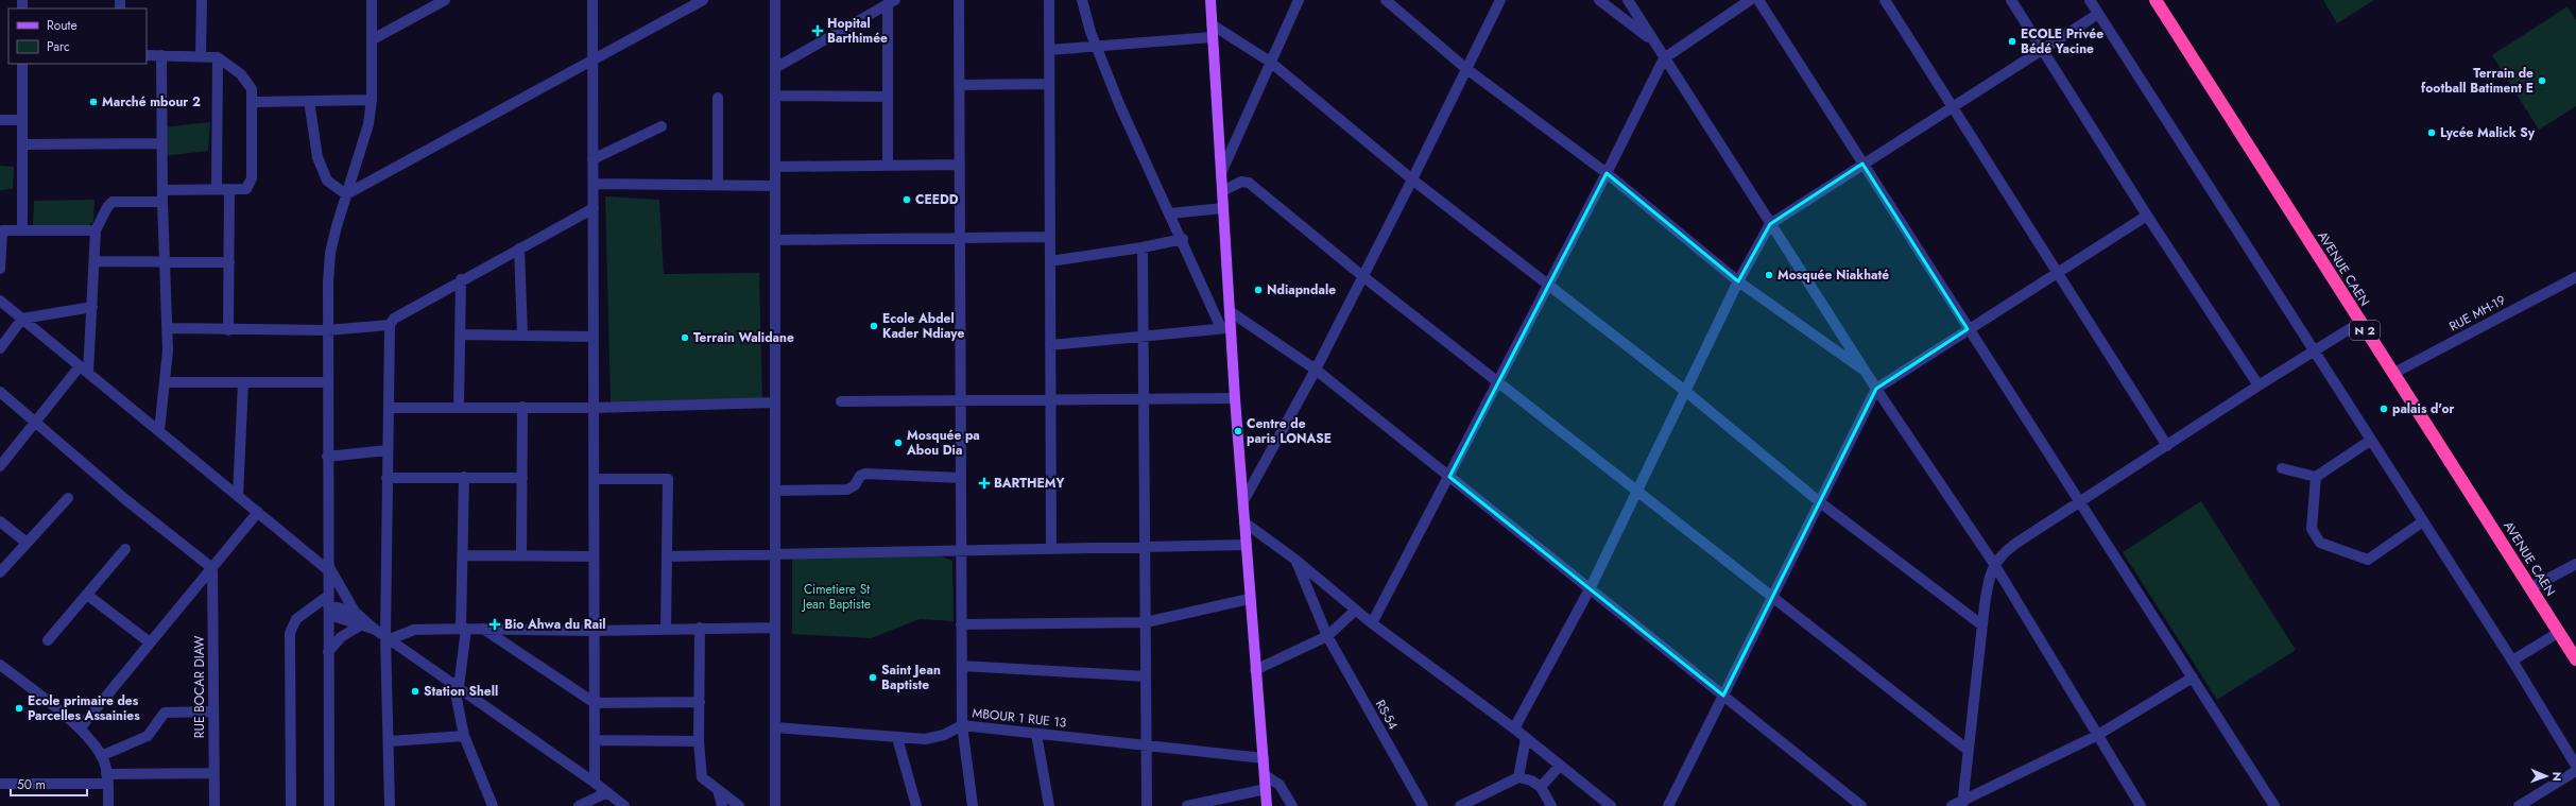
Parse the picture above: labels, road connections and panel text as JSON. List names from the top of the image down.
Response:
{
  "streets": {
    "highway": ["AVENUE CAEN", "N 2"],
    "street": [
      "RUE MH-19",
      "RUE BOCAR DIAW",
      "RS-54",
      "MBOUR 1 RUE 13"
    ]
  },
  "crossings": [
    ["AVENUE CAEN", "RUE MH-19"]
  ],
  "parks": ["Cimetiere St Jean Baptiste"],
  "places": {
    "health": ["Hopital Barthimée", "BARTHEMY", "Bio Ahwa du Rail"],
    "other": [
      "ECOLE Privée Bédé Yacine",
      "Terrain de football Batiment E",
      "Marché mbour 2",
      "Lycée Malick Sy",
      "CEEDD",
      "Mosquée Niakhaté",
      "Ndiapndale",
      "Ecole Abdel Kader Ndiaye",
      "Terrain Walidane",
      "palais d'or",
      "Centre de paris LONASE",
      "Mosquée pa Abou Dia",
      "Saint Jean Baptiste",
      "Station Shell",
      "Ecole primaire des Parcelles Assainies"
    ]
  },
  "legend": ["Route", "Parc"],
  "scale_bar": "50 m",
  "north": "right"
}
